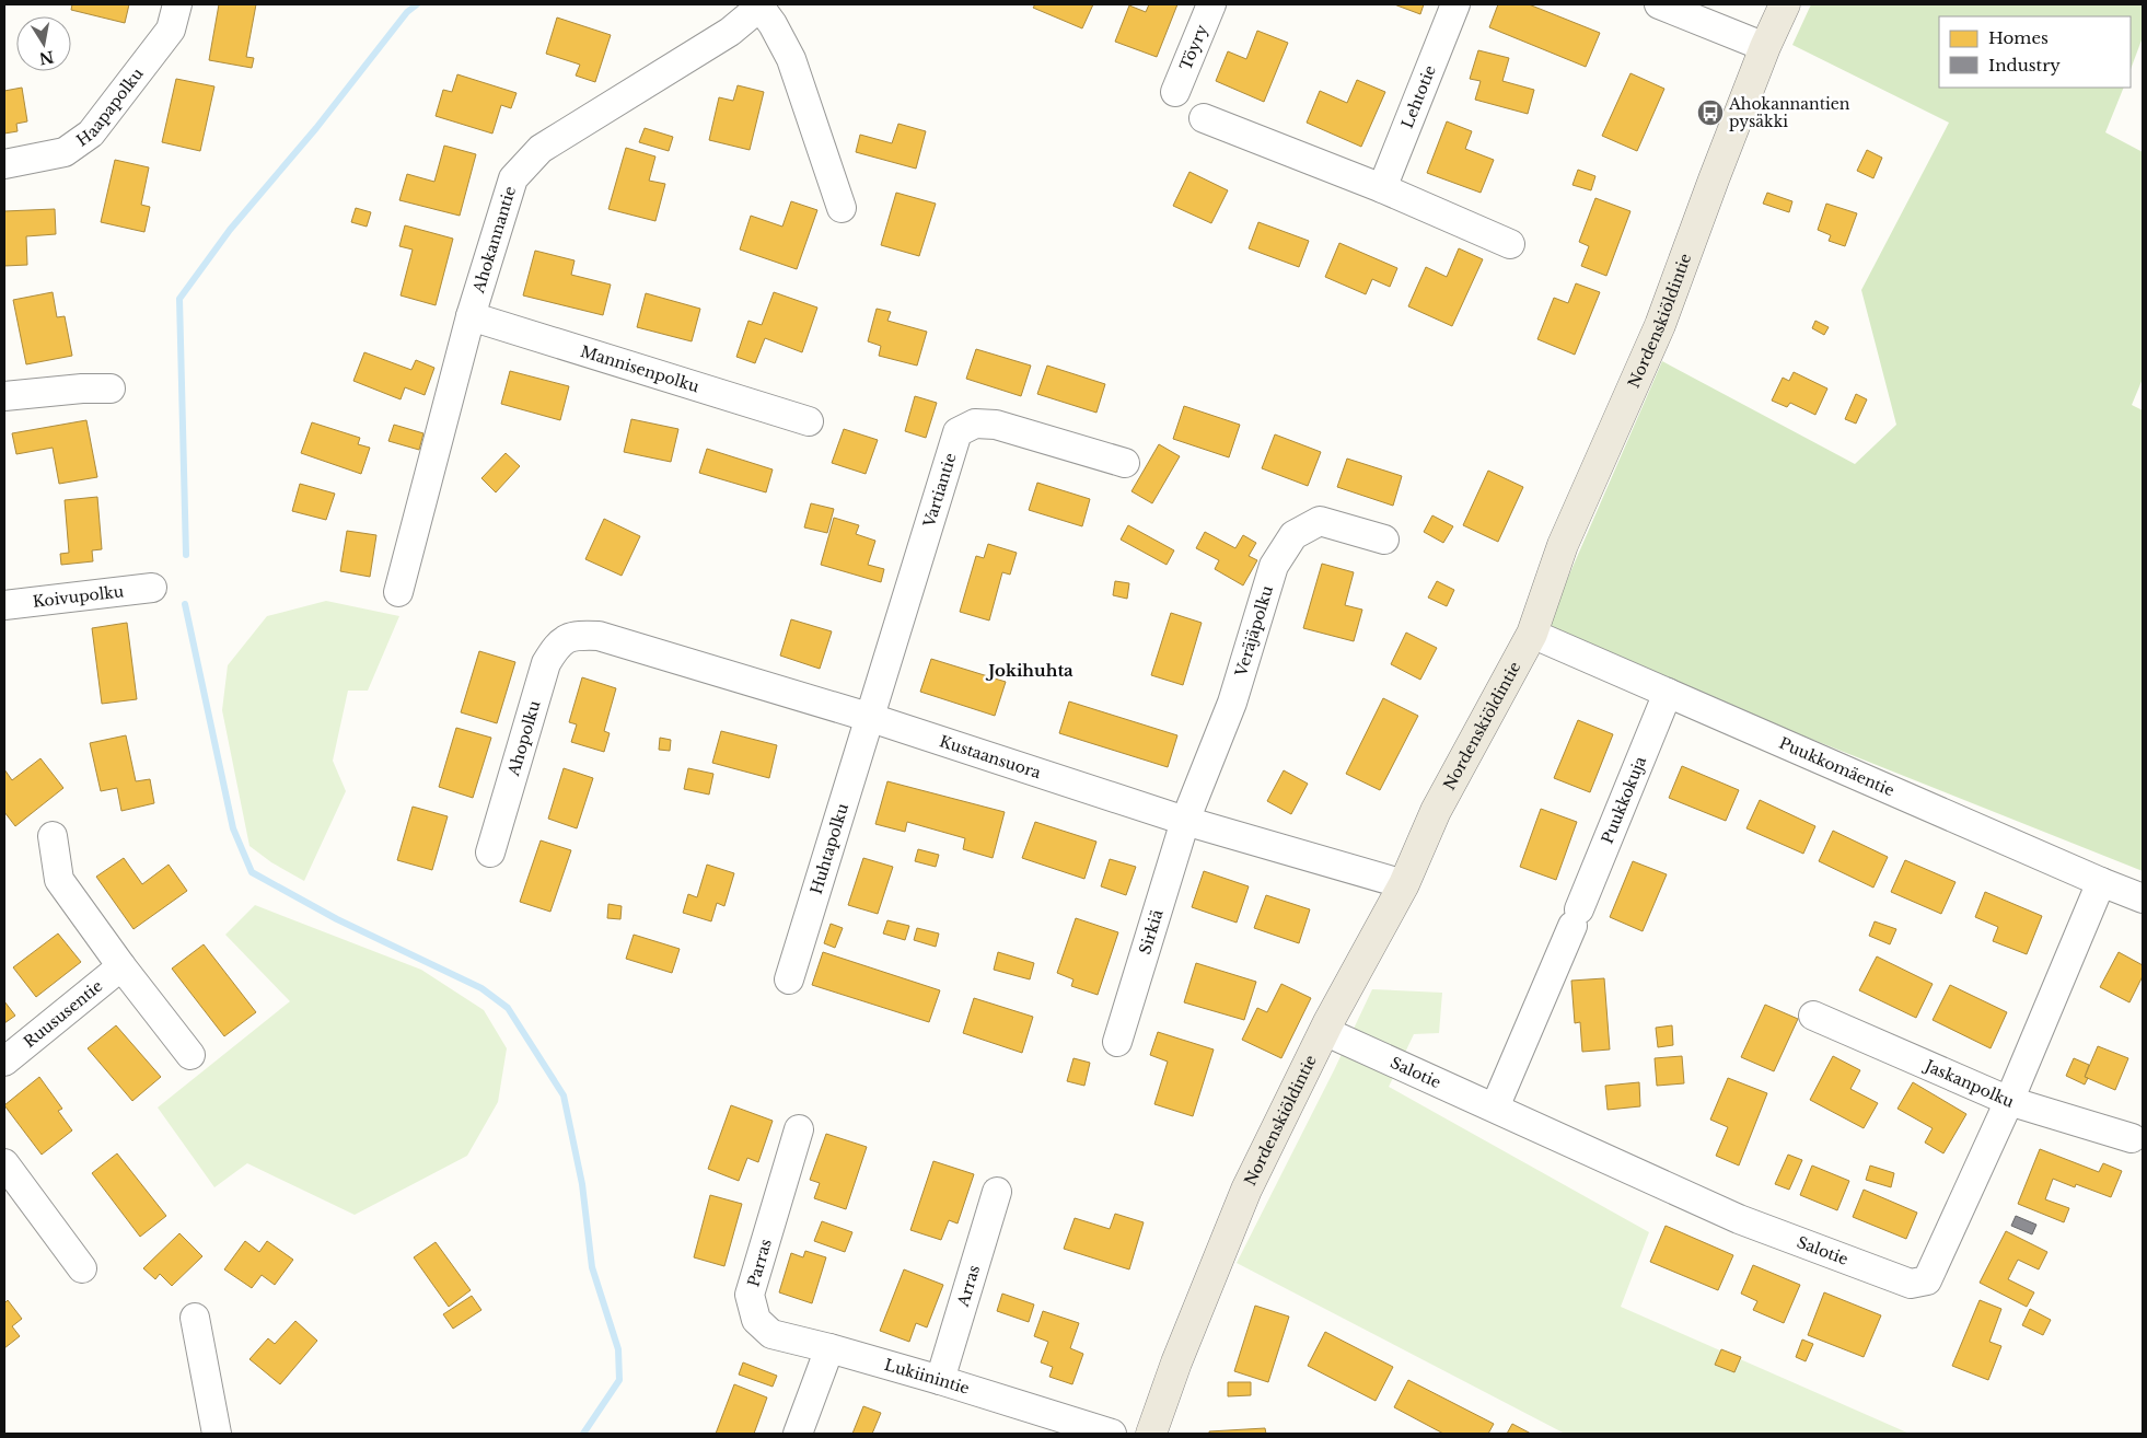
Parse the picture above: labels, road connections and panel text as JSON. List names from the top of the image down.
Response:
{
  "streets": {
    "main road": ["Nordenskiöldintie"],
    "street": [
      "Töyry",
      "Lehtotie",
      "Haapapolku",
      "Ahokannantie",
      "Mannisenpolku",
      "Vartiantie",
      "Koivupolku",
      "Veräjäpolku",
      "Ahopolku",
      "Kustaansuora",
      "Puukkomäentie",
      "Puukkokuja",
      "Huhtapolku",
      "Sirkiä",
      "Ruususentie",
      "Salotie",
      "Jaskanpolku",
      "Parras",
      "Arras",
      "Lukiinintie"
    ]
  },
  "crossings": [
    ["Ahokannantie", "Mannisenpolku"],
    ["Nordenskiöldintie", "Kustaansuora"],
    ["Nordenskiöldintie", "Puukkomäentie"],
    ["Nordenskiöldintie", "Salotie"],
    ["Vartiantie", "Kustaansuora"],
    ["Vartiantie", "Huhtapolku"],
    ["Veräjäpolku", "Kustaansuora"],
    ["Veräjäpolku", "Sirkiä"],
    ["Ahopolku", "Kustaansuora"],
    ["Kustaansuora", "Huhtapolku"],
    ["Kustaansuora", "Sirkiä"],
    ["Puukkomäentie", "Puukkokuja"],
    ["Puukkomäentie", "Salotie"],
    ["Puukkokuja", "Salotie"],
    ["Salotie", "Jaskanpolku"],
    ["Parras", "Lukiinintie"],
    ["Arras", "Lukiinintie"]
  ],
  "districts": ["Jokihuhta"],
  "places": {
    "bus stop": ["Ahokannantien pysäkki"]
  },
  "legend": ["Homes", "Industry"],
  "north": "bottom"
}
